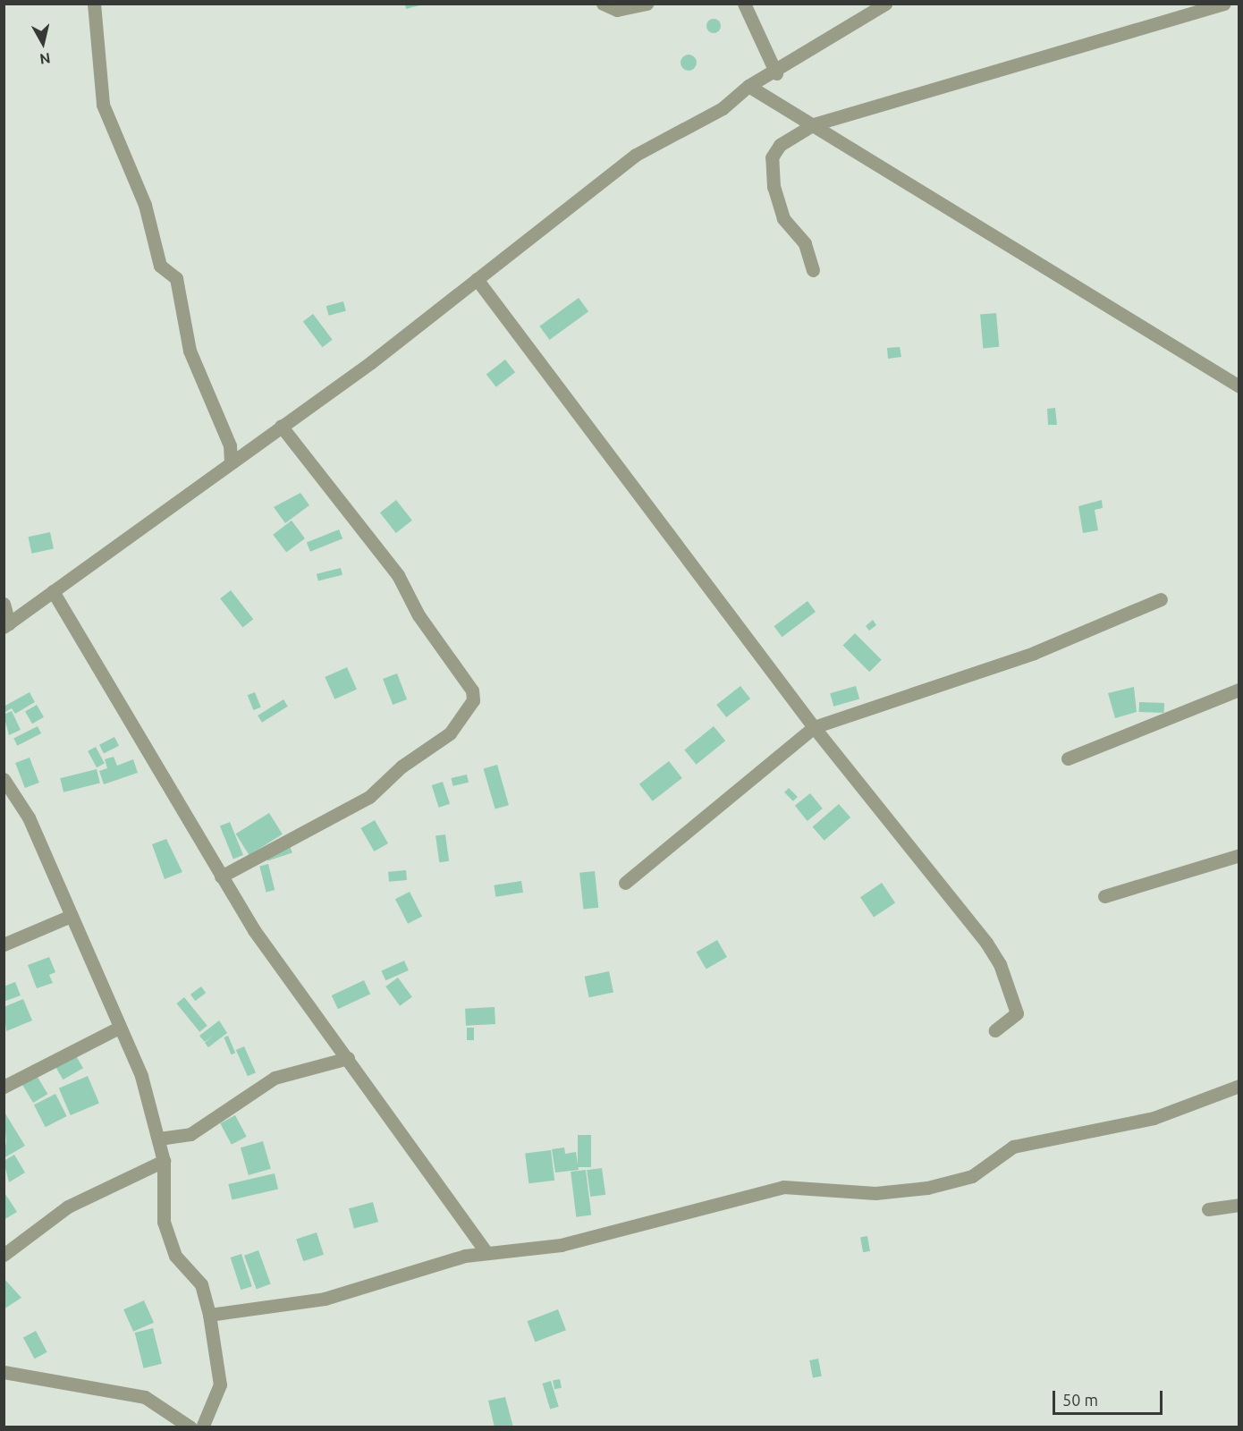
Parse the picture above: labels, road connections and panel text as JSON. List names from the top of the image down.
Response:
{
  "scale_bar": "50 m",
  "north": "bottom"
}
